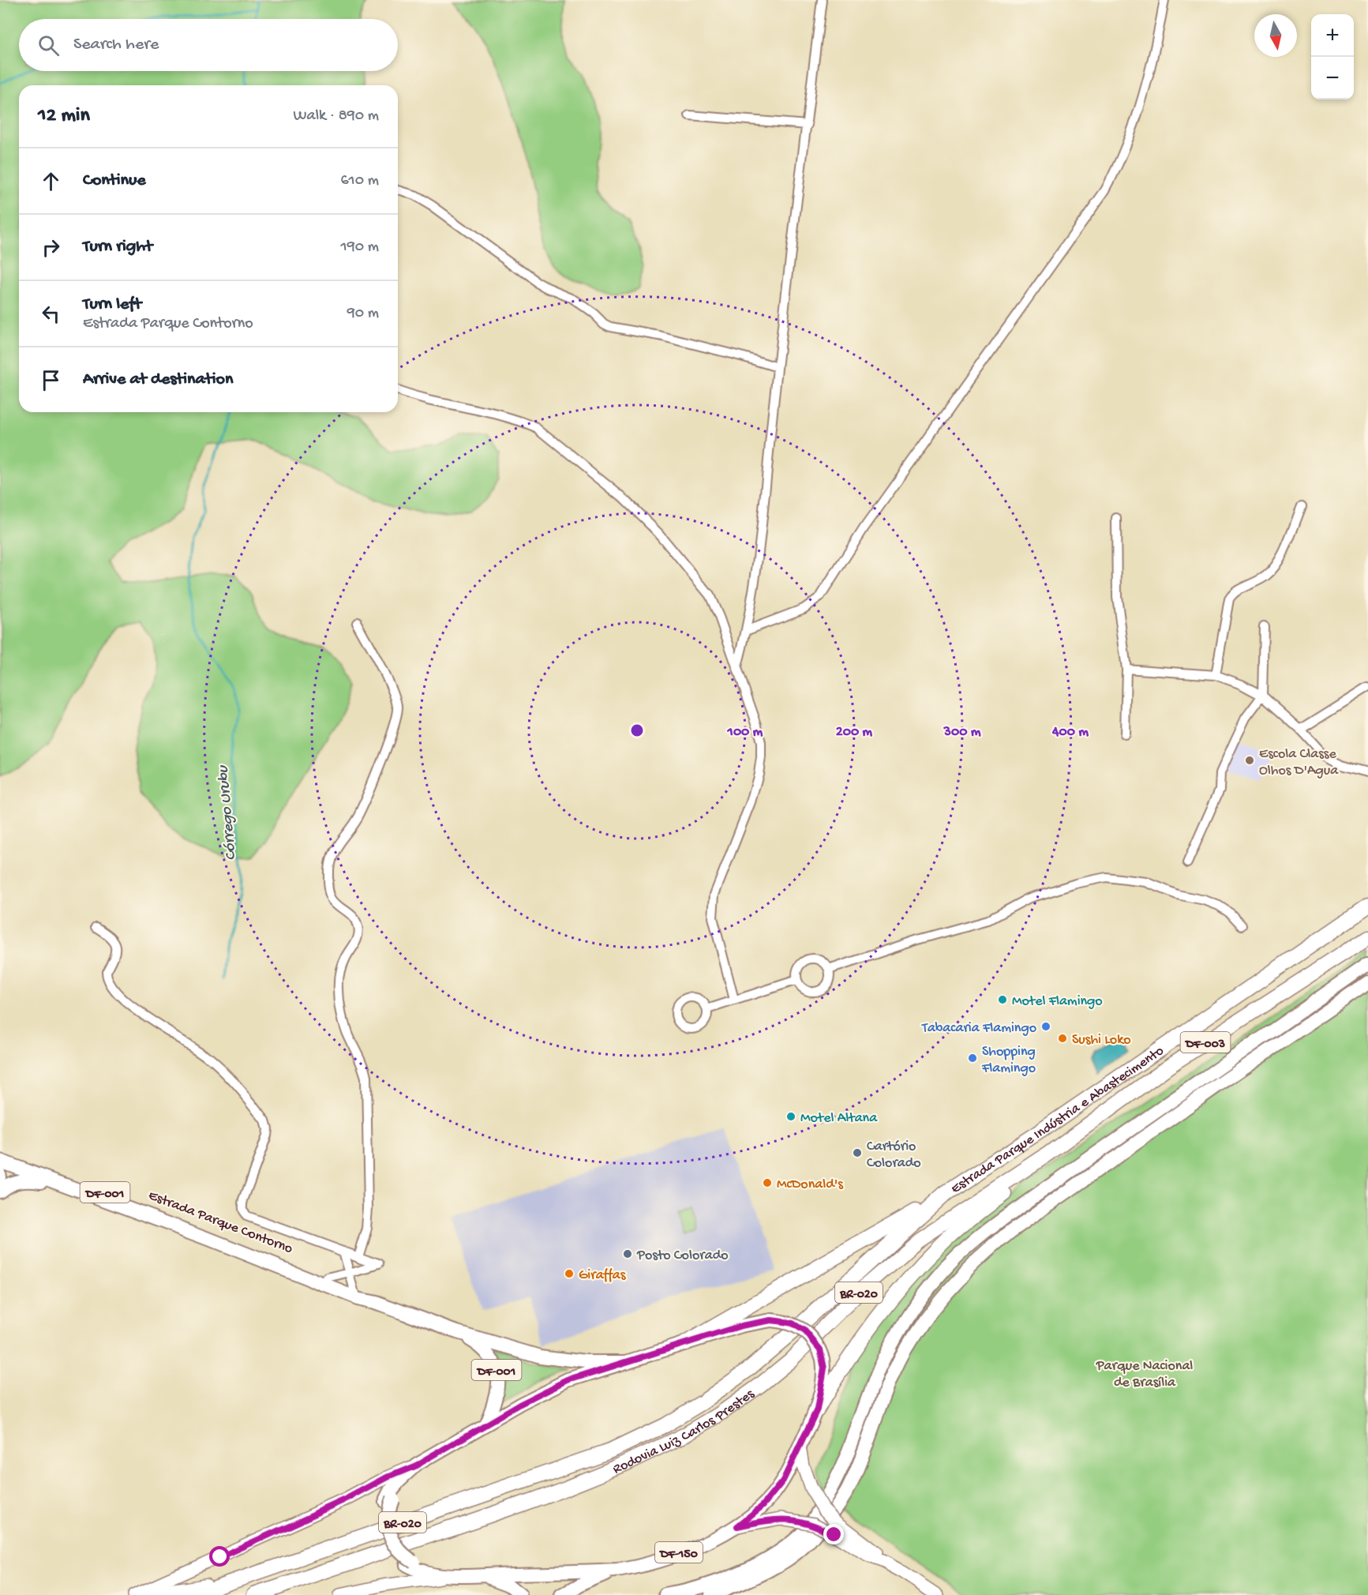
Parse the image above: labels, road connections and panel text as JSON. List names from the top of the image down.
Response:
{
  "streets": {
    "highway": [
      "DF-003",
      "Estrada Parque Indústria e Abastecimento",
      "BR-020",
      "Rodovia Luiz Carlos Prestes"
    ],
    "main road": ["DF-001", "Estrada Parque Contorno", "DF-150"]
  },
  "crossings": [
    ["Estrada Parque Indústria e Abastecimento", "Rodovia Luiz Carlos Prestes"],
    ["Estrada Parque Contorno", "DF-150"]
  ],
  "water": ["Córrego Urubu"],
  "parks": ["Parque Nacional de Brasília"],
  "places": [
    "Escola Classe Olhos D'Agua",
    "Motel Flamingo",
    "Tabacaria Flamingo",
    "Sushi Loko",
    "Shopping Flamingo",
    "Motel Altana",
    "Cartório Colorado",
    "McDonald's",
    "Posto Colorado",
    "Giraffas"
  ],
  "north": "bottom",
  "page": {
    "map_buttons": ["+", "−"],
    "search": "Search here",
    "heading": ["12 min", "Walk · 890 m"],
    "list": [
      ["Continue", "610 m"],
      ["Turn right", "190 m"],
      ["Turn left", "Estrada Parque Contorno", "90 m"],
      "Arrive at destination"
    ]
  },
  "rings": [
    "100 m",
    "200 m",
    "300 m",
    "400 m"
  ]
}
